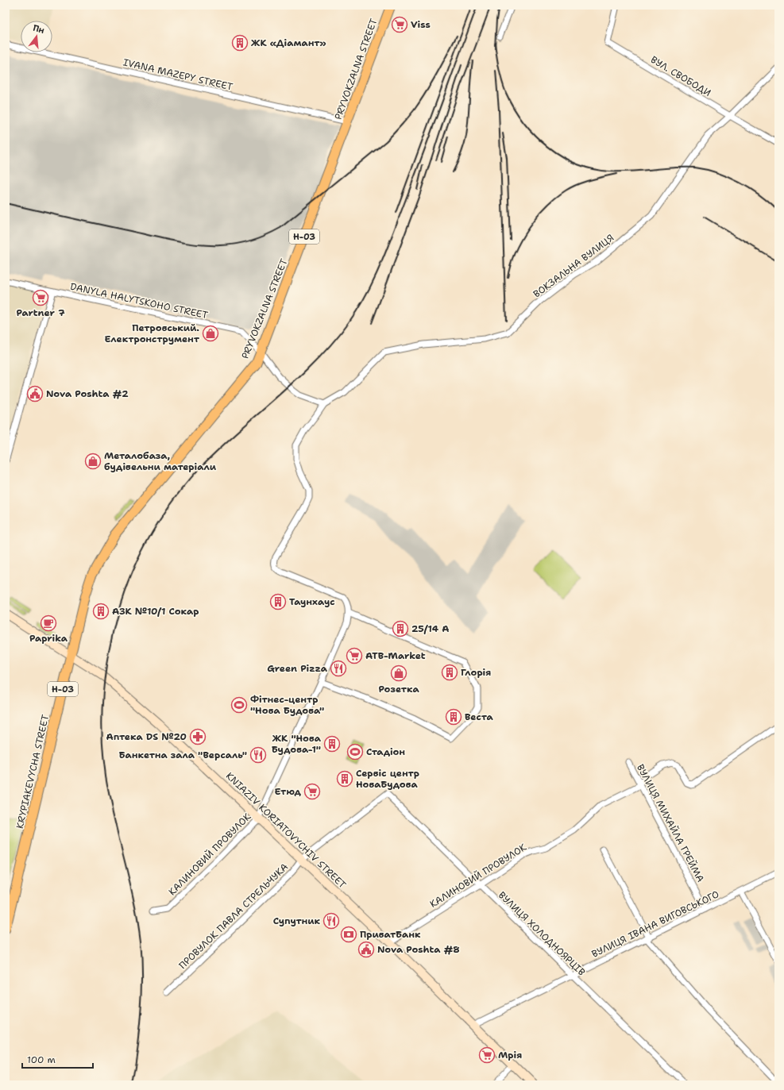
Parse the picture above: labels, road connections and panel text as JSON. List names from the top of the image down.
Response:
{
  "streets": {
    "main road": [
      "PRYVOKZALNA STREET",
      "Н-03",
      "KRYPIAKEVYCHA STREET",
      "KNIAZIV KORIATOVYCHIV STREET"
    ],
    "street": [
      "IVANA MAZEPY STREET",
      "ВУЛ. СВОБОДИ",
      "ВОКЗАЛЬНА ВУЛИЦЯ",
      "DANYLA HALYTSKOHO STREET",
      "ВУЛИЦЯ МИХАЙЛА ГРЕЙМА",
      "КАЛИНОВИЙ ПРОВУЛОК",
      "ПРОВУЛОК ПАВЛА СТРЕЛЬЧУКА",
      "ВУЛИЦЯ ІВАНА ВИГОВСЬКОГО",
      "ВУЛИЦЯ ХОЛОДНОЯРЦІВ"
    ]
  },
  "crossings": [
    ["PRYVOKZALNA STREET", "IVANA MAZEPY STREET"],
    ["PRYVOKZALNA STREET", "DANYLA HALYTSKOHO STREET"],
    ["PRYVOKZALNA STREET", "KRYPIAKEVYCHA STREET"],
    ["PRYVOKZALNA STREET", "KNIAZIV KORIATOVYCHIV STREET"],
    ["ВУЛ. СВОБОДИ", "ВОКЗАЛЬНА ВУЛИЦЯ"],
    ["KRYPIAKEVYCHA STREET", "KNIAZIV KORIATOVYCHIV STREET"],
    ["ВУЛИЦЯ МИХАЙЛА ГРЕЙМА", "КАЛИНОВИЙ ПРОВУЛОК"],
    ["ВУЛИЦЯ МИХАЙЛА ГРЕЙМА", "ВУЛИЦЯ ІВАНА ВИГОВСЬКОГО"],
    ["KNIAZIV KORIATOVYCHIV STREET", "КАЛИНОВИЙ ПРОВУЛОК"],
    ["KNIAZIV KORIATOVYCHIV STREET", "ПРОВУЛОК ПАВЛА СТРЕЛЬЧУКА"],
    ["KNIAZIV KORIATOVYCHIV STREET", "ВУЛИЦЯ ІВАНА ВИГОВСЬКОГО"],
    ["КАЛИНОВИЙ ПРОВУЛОК", "ВУЛИЦЯ ХОЛОДНОЯРЦІВ"],
    ["ПРОВУЛОК ПАВЛА СТРЕЛЬЧУКА", "ВУЛИЦЯ ХОЛОДНОЯРЦІВ"],
    ["ВУЛИЦЯ ІВАНА ВИГОВСЬКОГО", "ВУЛИЦЯ ХОЛОДНОЯРЦІВ"]
  ],
  "places": {
    "supermarket": [
      "Viss",
      "Partner 7",
      "ATB-Market",
      "Етюд",
      "Мрія"
    ],
    "building": [
      "ЖК «Діамант»",
      "Таунхаус",
      "АЗК №10/1 Сокар",
      "25/14 А",
      "Глорія",
      "Веста",
      "ЖК \"Нова Будова-1\"",
      "Сервіс центр НоваБудова"
    ],
    "shop": ["Петровський. Електронструмент", "Металобаза, будівельни матеріали", "Розетка"],
    "public building": ["Nova Poshta #2", "Nova Poshta #8"],
    "cafe": ["Paprika"],
    "restaurant": ["Green Pizza", "Банкетна зала \"Версаль\"", "Супутник"],
    "sports": ["Фітнес-центр \"Нова Будова\"", "Стадіон"],
    "pharmacy": ["Аптека DS №20"],
    "bank": ["ПриватБанк"]
  },
  "scale_bar": "100 m",
  "north": "top"
}
